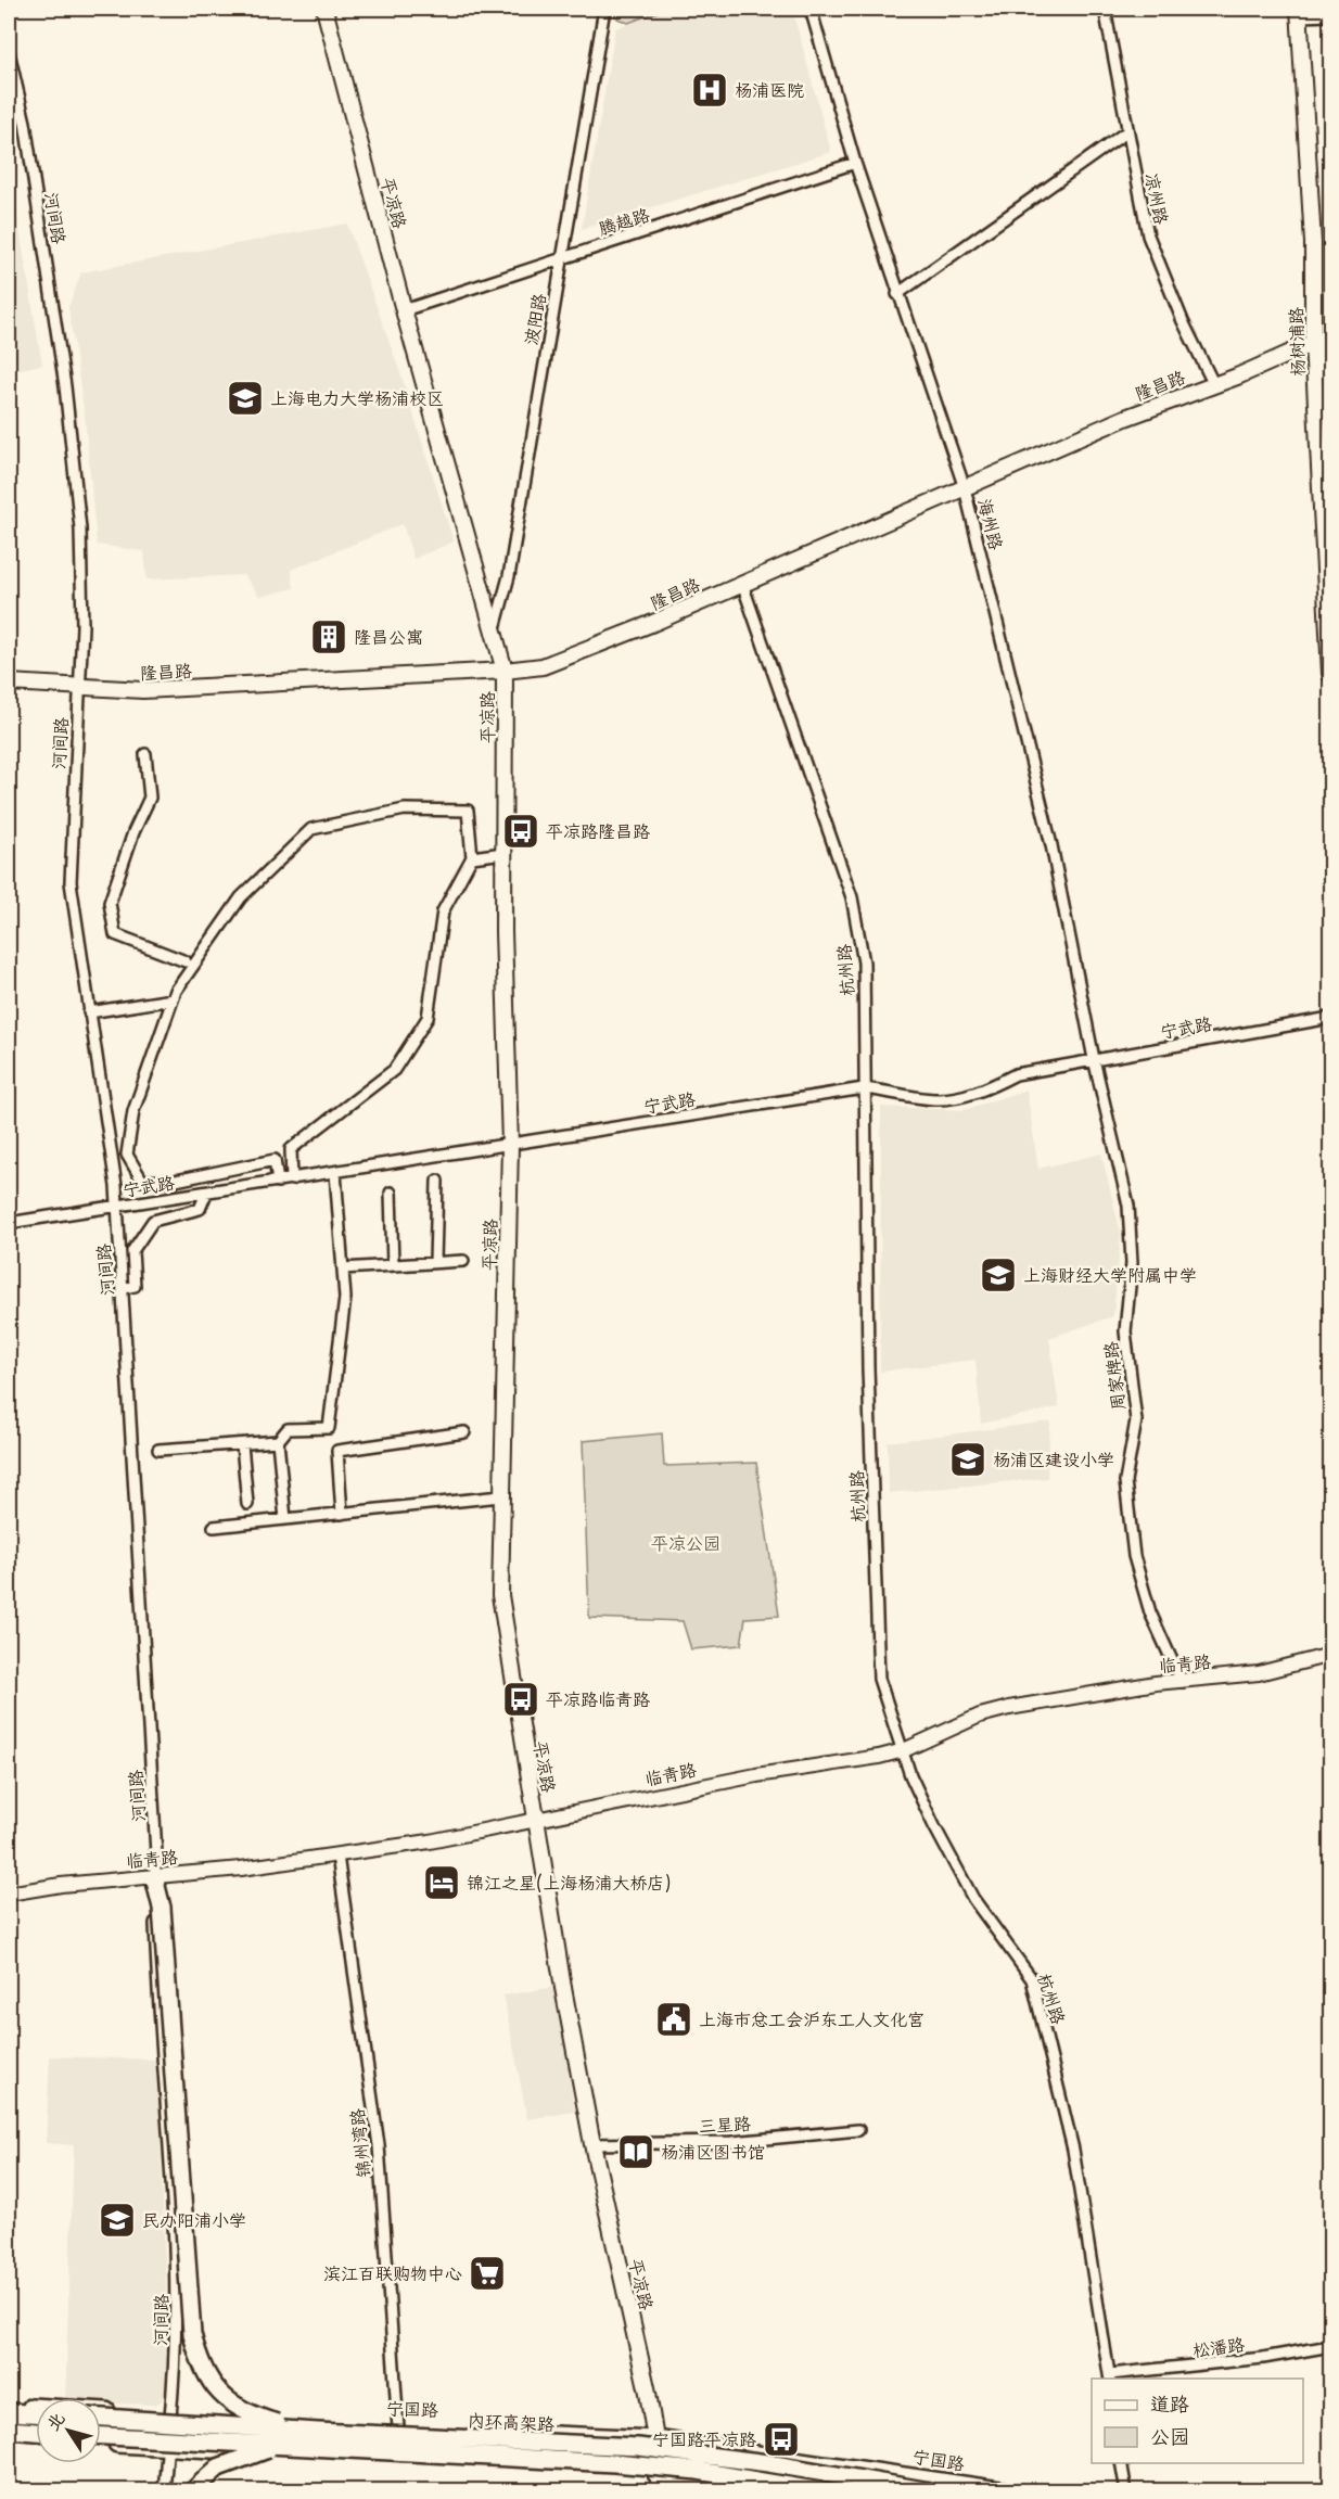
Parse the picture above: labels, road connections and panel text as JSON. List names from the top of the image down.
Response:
{
  "streets": {
    "main road": [
      "平凉路",
      "杨树浦路",
      "隆昌路",
      "宁国路",
      "内环高架路"
    ],
    "street": [
      "凉州路",
      "河间路",
      "腾越路",
      "波阳路",
      "海州路",
      "杭州路",
      "宁武路",
      "周家牌路",
      "临青路",
      "三星路",
      "锦州湾路",
      "松潘路"
    ]
  },
  "crossings": [
    ["凉州路", "隆昌路"],
    ["平凉路", "腾越路"],
    ["平凉路", "波阳路"],
    ["平凉路", "隆昌路"],
    ["平凉路", "宁武路"],
    ["平凉路", "临青路"],
    ["平凉路", "三星路"],
    ["平凉路", "宁国路"],
    ["河间路", "隆昌路"],
    ["河间路", "宁武路"],
    ["河间路", "临青路"],
    ["河间路", "宁国路"],
    ["腾越路", "波阳路"],
    ["腾越路", "海州路"],
    ["杨树浦路", "隆昌路"],
    ["隆昌路", "海州路"],
    ["隆昌路", "杭州路"],
    ["海州路", "宁武路"],
    ["海州路", "周家牌路"],
    ["杭州路", "宁武路"],
    ["杭州路", "临青路"],
    ["杭州路", "松潘路"],
    ["宁武路", "周家牌路"],
    ["周家牌路", "临青路"],
    ["临青路", "锦州湾路"],
    ["锦州湾路", "宁国路"]
  ],
  "parks": ["平凉公园"],
  "places": {
    "hospital": ["杨浦医院"],
    "school or university": [
      "上海电力大学杨浦校区",
      "上海财经大学附属中学",
      "杨浦区建设小学",
      "民办阳浦小学"
    ],
    "building": ["隆昌公寓"],
    "bus stop": ["平凉路隆昌路", "平凉路临青路", "宁国路平凉路"],
    "hotel": ["锦江之星(上海杨浦大桥店)"],
    "public building": ["上海市总工会沪东工人文化宫"],
    "library": ["杨浦区图书馆"],
    "supermarket": ["滨江百联购物中心"]
  },
  "legend": ["道路", "公园"],
  "north": "top left"
}
